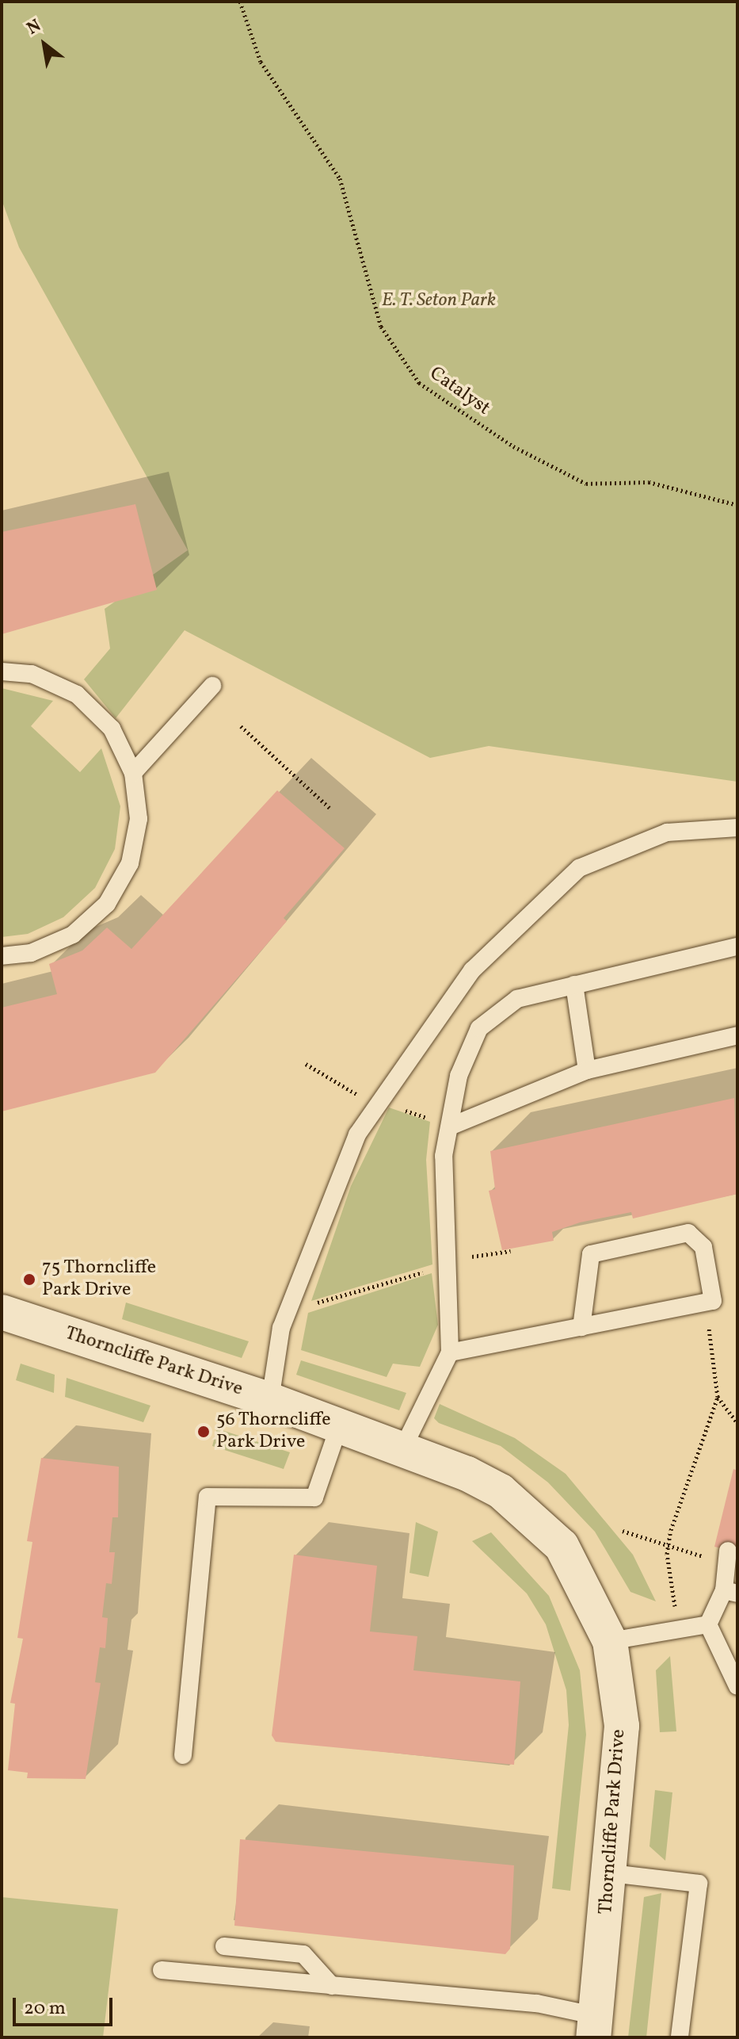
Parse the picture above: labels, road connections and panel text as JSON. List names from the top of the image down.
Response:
{
  "streets": {
    "street": ["Thorncliffe Park Drive"],
    "path": ["Catalyst"]
  },
  "parks": ["E. T. Seton Park"],
  "places": ["75 Thorncliffe Park Drive", "56 Thorncliffe Park Drive"],
  "scale_bar": "20 m",
  "north": "top left"
}
